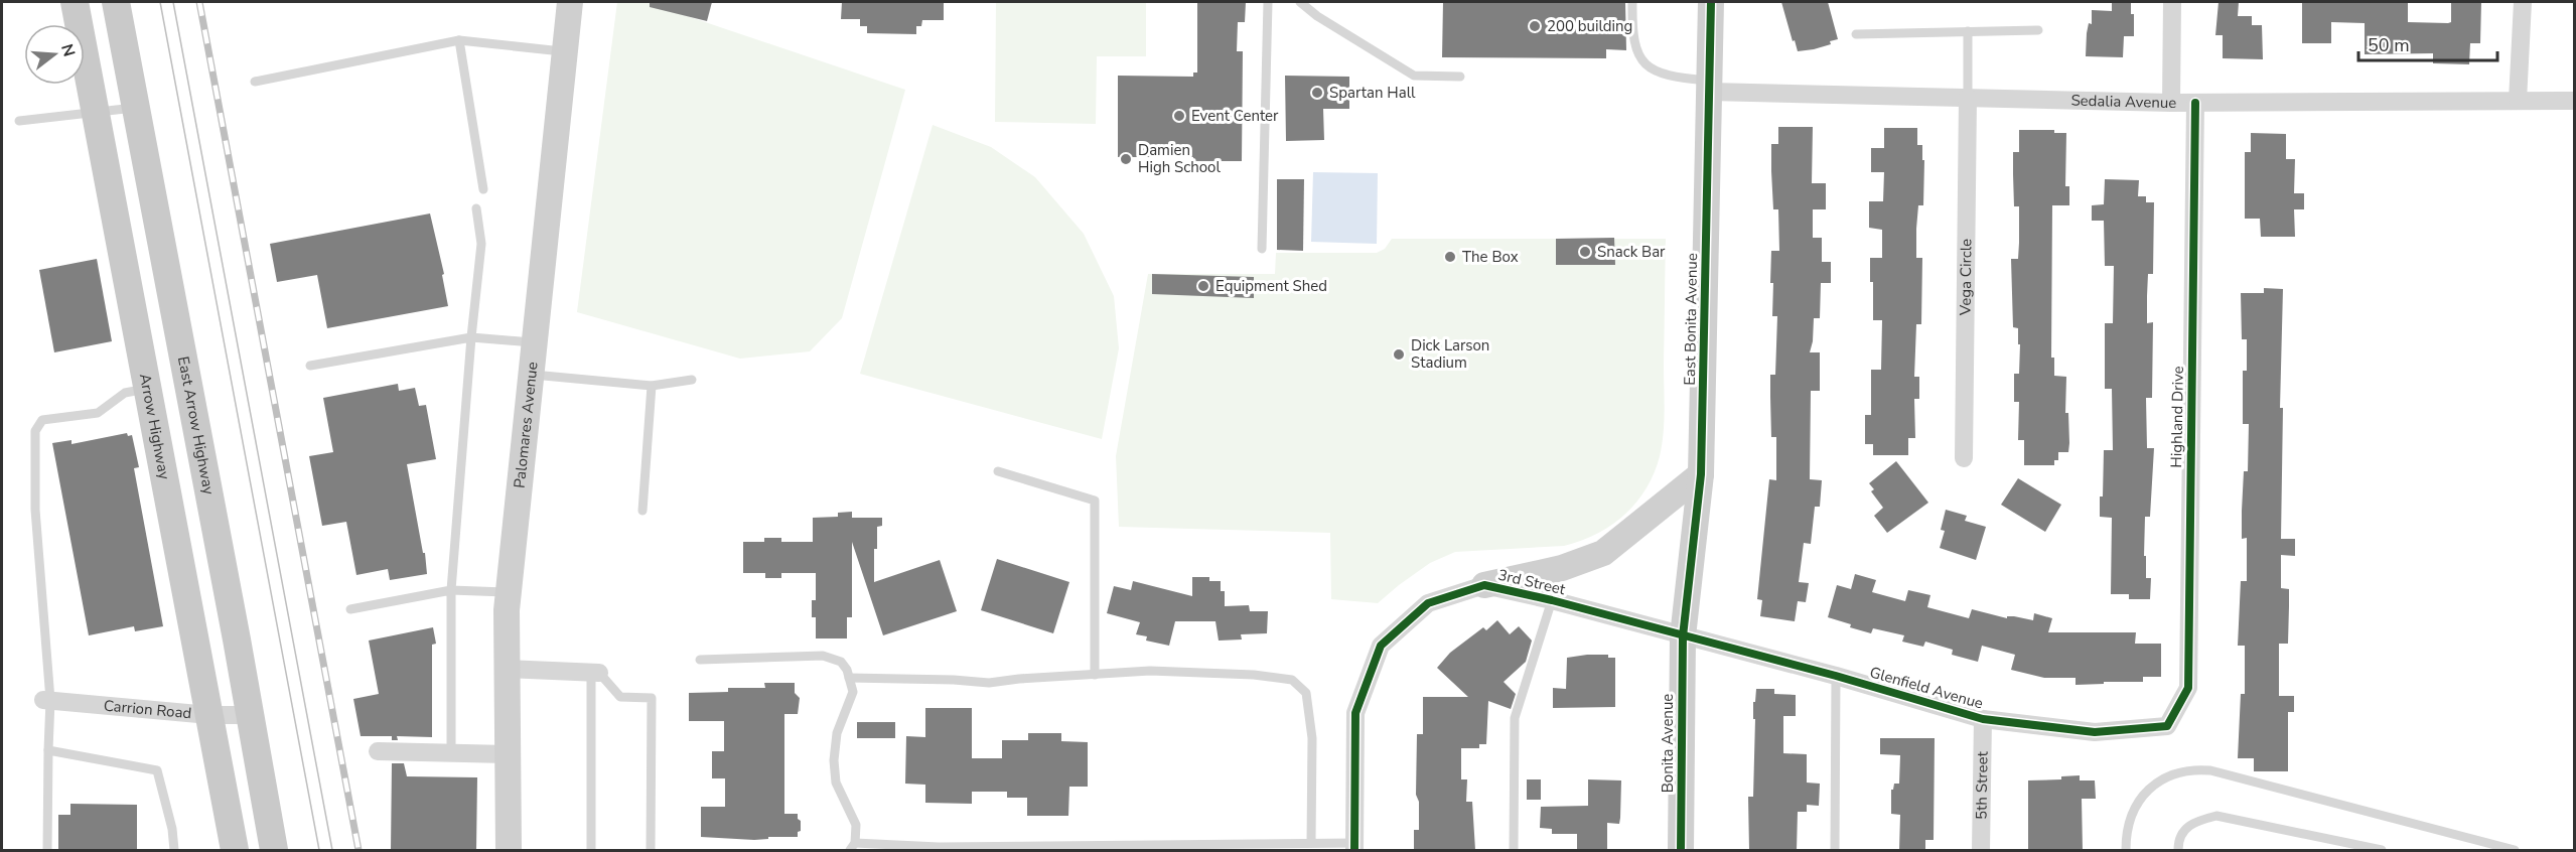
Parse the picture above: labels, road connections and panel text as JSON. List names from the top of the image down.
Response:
{
  "streets": {
    "main road": [
      "East Bonita Avenue",
      "Palomares Avenue",
      "Arrow Highway",
      "East Arrow Highway",
      "Bonita Avenue"
    ],
    "street": [
      "Sedalia Avenue",
      "Vega Circle",
      "Highland Drive",
      "3rd Street",
      "Glenfield Avenue",
      "Carrion Road",
      "5th Street"
    ]
  },
  "crossings": [
    ["Sedalia Avenue", "Vega Circle"],
    ["Sedalia Avenue", "East Bonita Avenue"],
    ["Sedalia Avenue", "Highland Drive"],
    ["East Bonita Avenue", "3rd Street"],
    ["East Bonita Avenue", "Glenfield Avenue"],
    ["East Bonita Avenue", "Bonita Avenue"],
    ["Highland Drive", "Glenfield Avenue"],
    ["Arrow Highway", "Carrion Road"],
    ["East Arrow Highway", "Carrion Road"],
    ["3rd Street", "Glenfield Avenue"],
    ["3rd Street", "Bonita Avenue"],
    ["Glenfield Avenue", "Bonita Avenue"],
    ["Glenfield Avenue", "5th Street"]
  ],
  "places": [
    "200 building",
    "Spartan Hall",
    "Event Center",
    "Damien High School",
    "Snack Bar",
    "The Box",
    "Equipment Shed",
    "Dick Larson Stadium"
  ],
  "scale_bar": "50 m",
  "north": "right"
}
